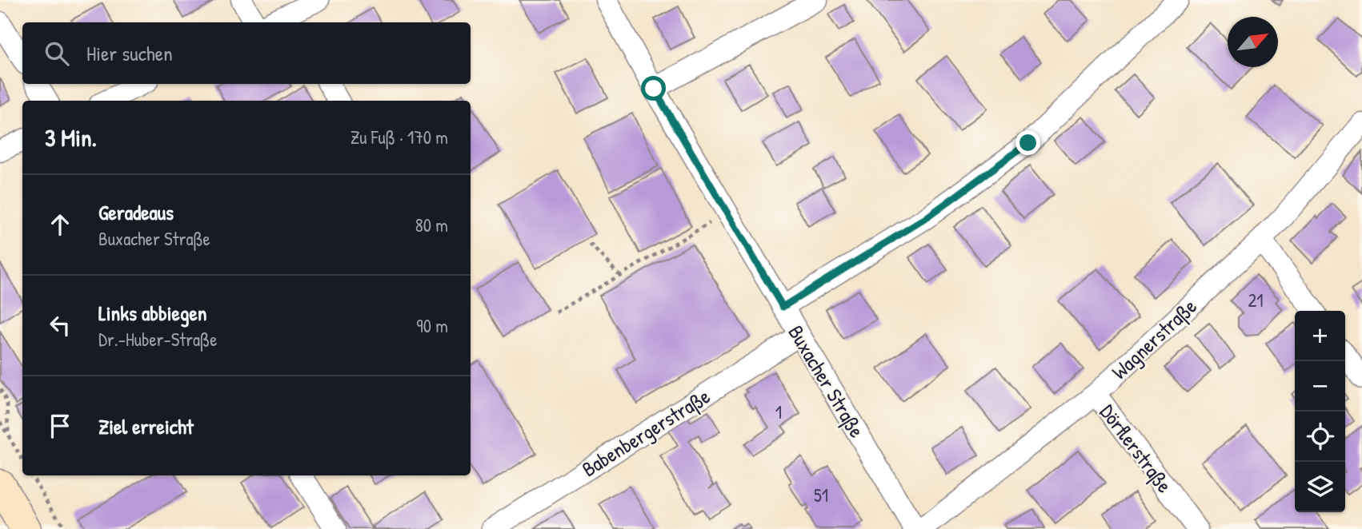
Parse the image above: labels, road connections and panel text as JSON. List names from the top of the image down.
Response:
{
  "streets": {
    "street": [
      "Wagnerstraße",
      "Buxacher Straße",
      "Babenbergerstraße",
      "Dörflerstraße"
    ]
  },
  "crossings": [
    ["Wagnerstraße", "Dörflerstraße"],
    ["Buxacher Straße", "Babenbergerstraße"]
  ],
  "house_numbers": ["21", "1", "51"],
  "north": "top right",
  "page": {
    "search": "Hier suchen",
    "heading": ["3 Min.", "Zu Fuß · 170 m"],
    "list": [
      ["Geradeaus", "Buxacher Straße", "80 m"],
      ["Links abbiegen", "Dr.-Huber-Straße", "90 m"],
      "Ziel erreicht"
    ],
    "map_buttons": ["+", "−"]
  }
}
